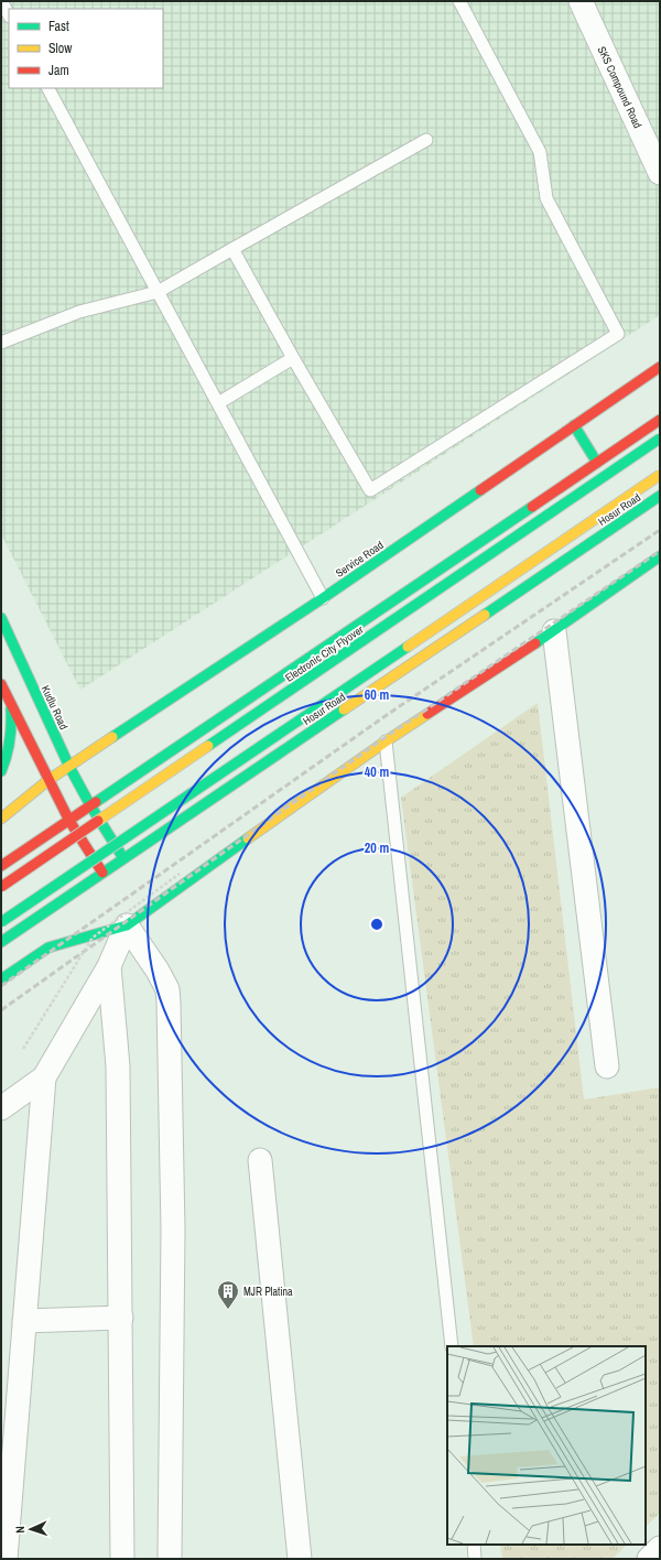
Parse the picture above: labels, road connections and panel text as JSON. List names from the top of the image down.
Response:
{
  "streets": {
    "main road": [
      "Hosur Road",
      "Service Road",
      "Electronic City Flyover",
      "Kudlu Road"
    ],
    "street": ["SKS Compound Road"]
  },
  "crossings": [
    ["Hosur Road", "Kudlu Road"],
    ["Service Road", "Kudlu Road"]
  ],
  "places": {
    "building": ["MJR Platina"]
  },
  "legend": ["Fast", "Slow", "Jam"],
  "north": "left",
  "rings": ["60 m", "40 m", "20 m"]
}
